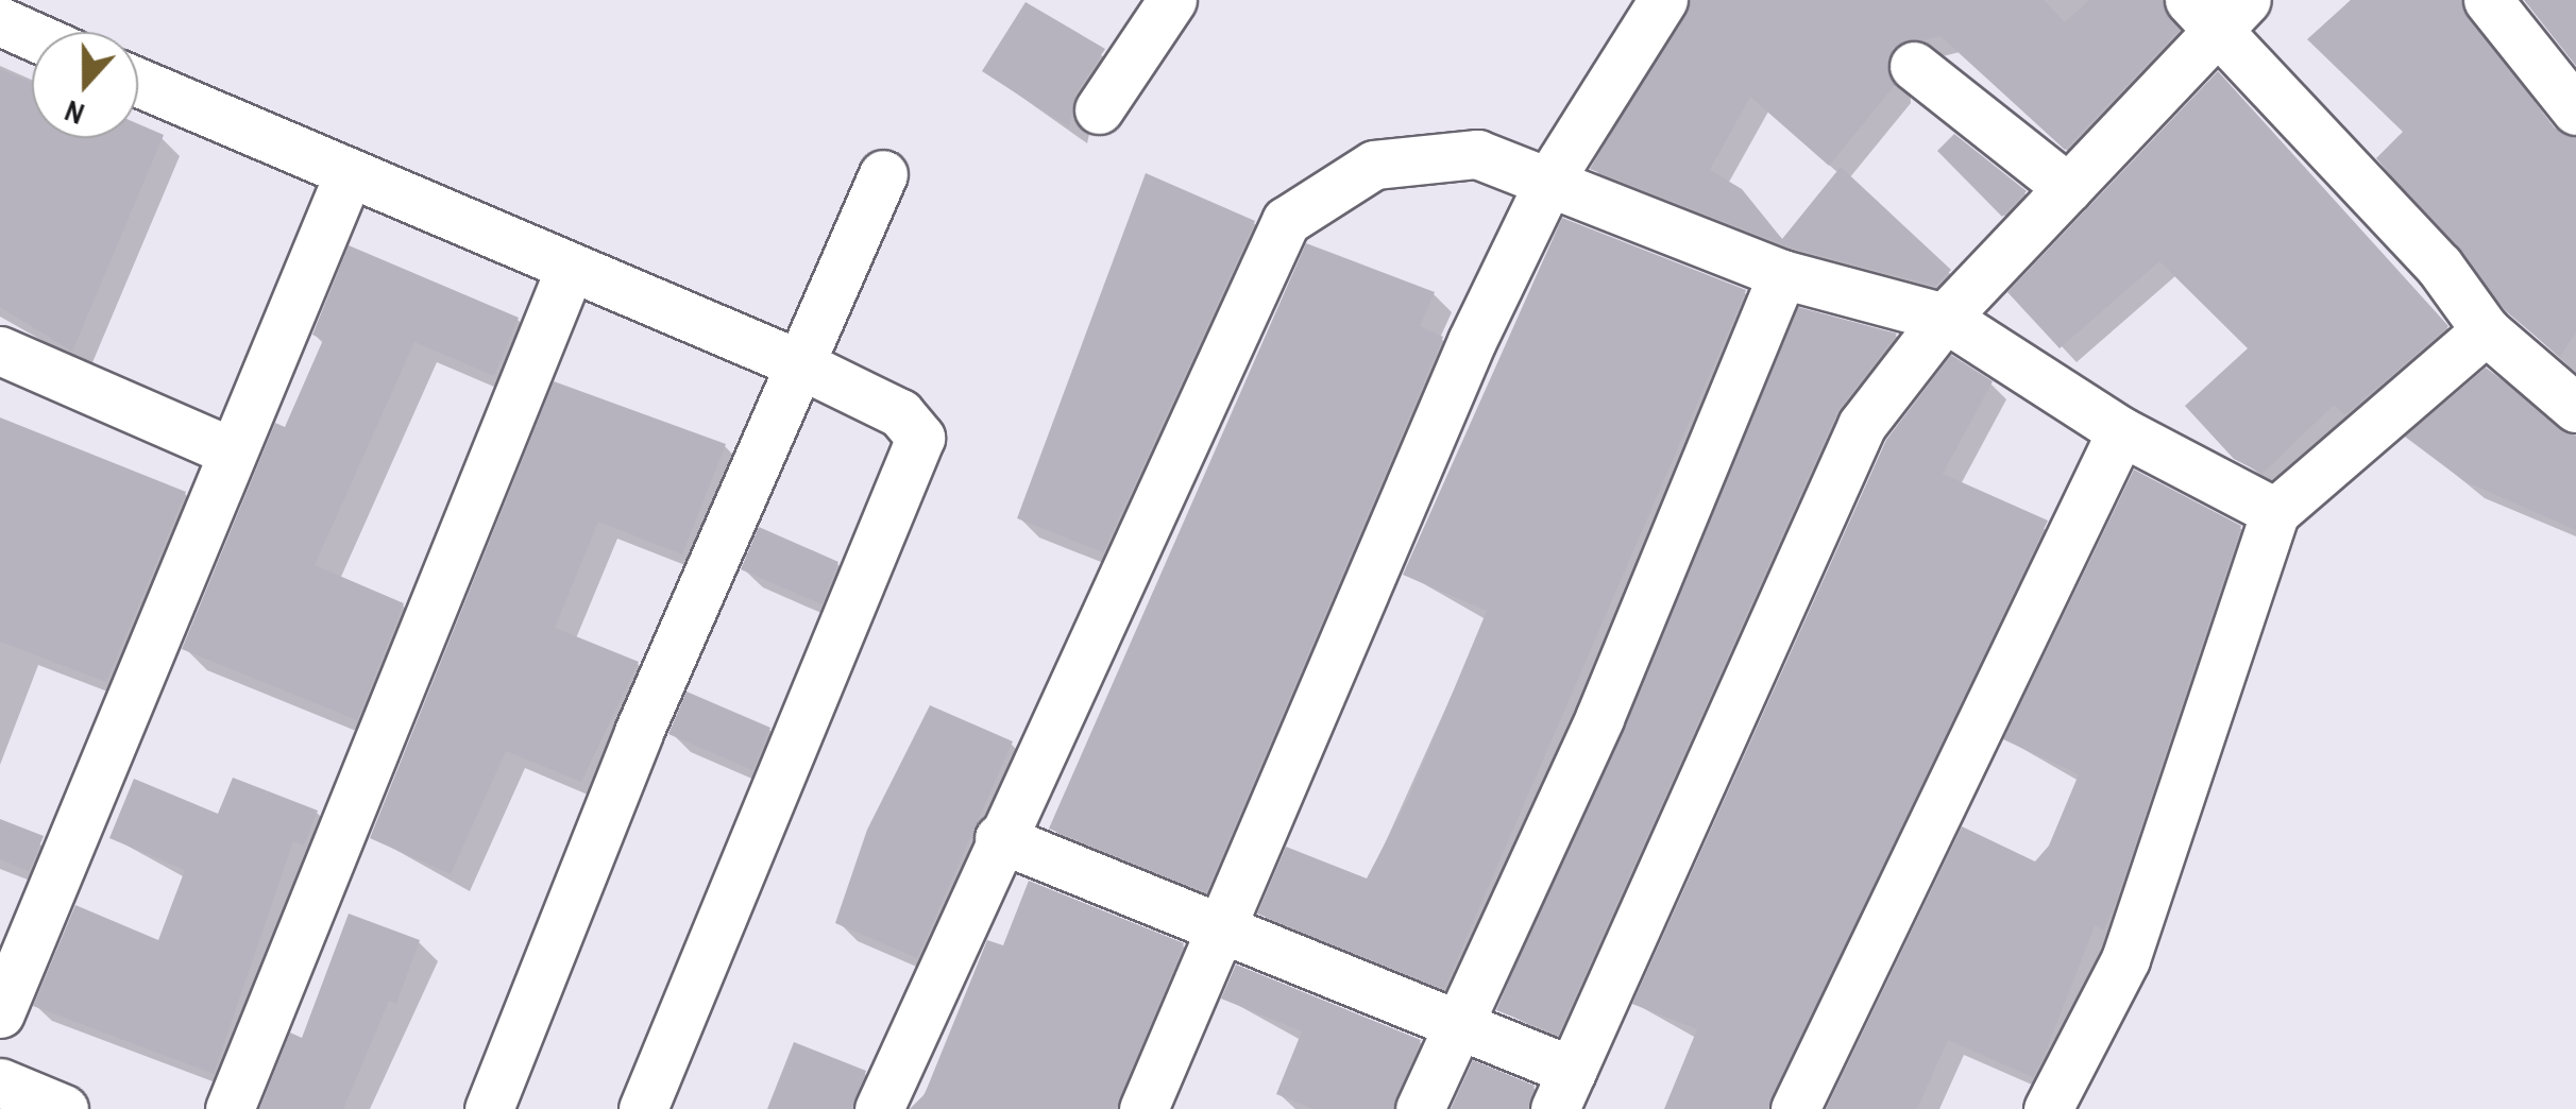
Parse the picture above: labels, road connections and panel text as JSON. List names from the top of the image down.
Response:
{
  "north": "bottom"
}
